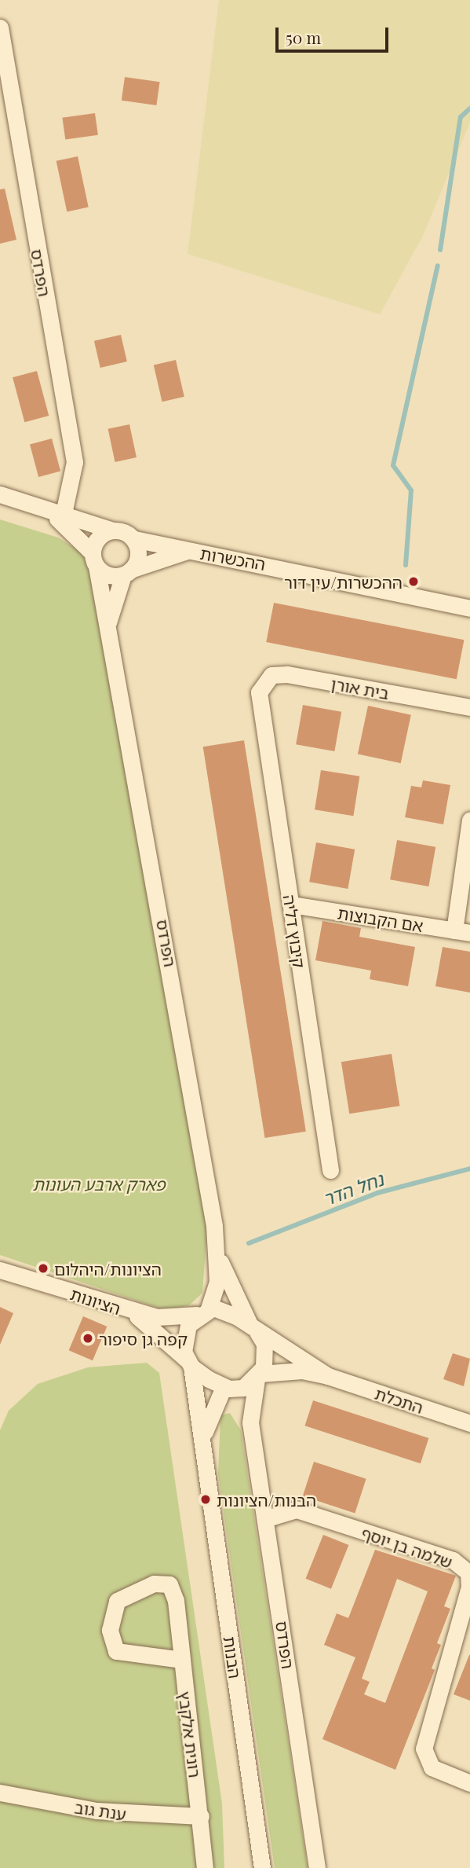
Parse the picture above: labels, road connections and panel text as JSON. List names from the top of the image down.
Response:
{
  "streets": {
    "street": [
      "הפרדס",
      "ההכשרות",
      "בית אורן",
      "אם הקבוצות",
      "קיבוץ דליה",
      "הציונות",
      "התכלת",
      "שלמה בן יוסף",
      "הבנות",
      "רונית אלקבץ",
      "ענת גוב"
    ]
  },
  "crossings": [
    ["הפרדס", "ההכשרות"],
    ["הפרדס", "הציונות"],
    ["הפרדס", "התכלת"],
    ["הפרדס", "שלמה בן יוסף"],
    ["הפרדס", "הבנות"],
    ["בית אורן", "קיבוץ דליה"],
    ["אם הקבוצות", "קיבוץ דליה"],
    ["הציונות", "התכלת"],
    ["הציונות", "הבנות"],
    ["התכלת", "הבנות"],
    ["רונית אלקבץ", "ענת גוב"]
  ],
  "water": ["נחל הדר"],
  "parks": ["פארק ארבע העונות"],
  "places": [
    "ההכשרות/עין דור",
    "הציונות/היהלום",
    "קפה גן סיפור",
    "הבנות/הציונות"
  ],
  "scale_bar": "50 m"
}
